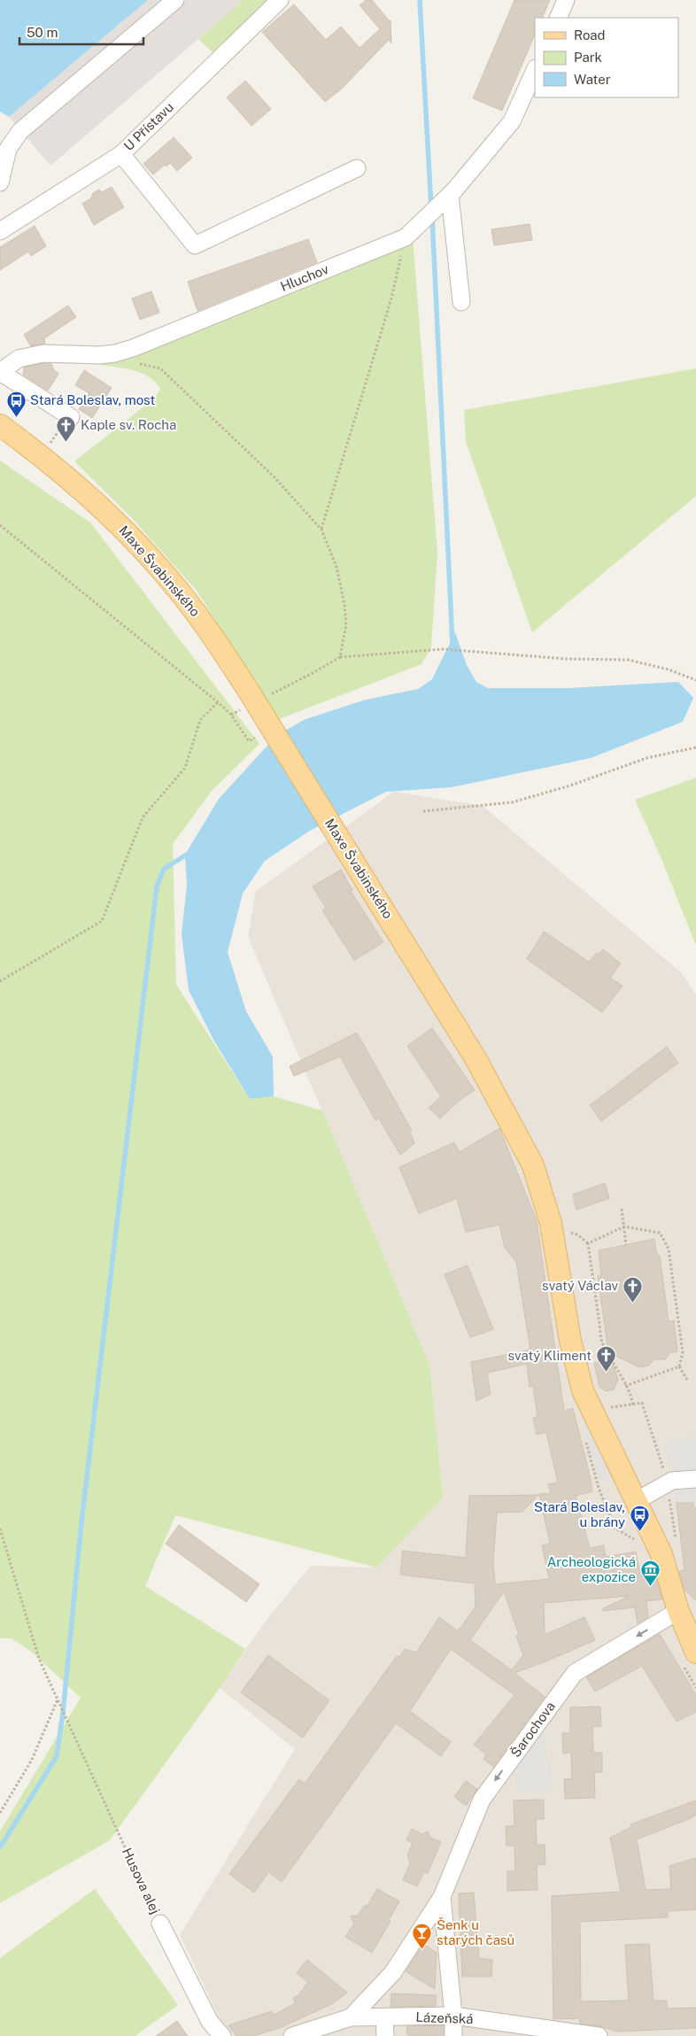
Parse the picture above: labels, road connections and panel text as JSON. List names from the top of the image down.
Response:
{
  "streets": {
    "main road": ["Maxe Švabinského"],
    "street": [
      "U Přístavu",
      "Hluchov",
      "Šarochova",
      "Husova alej",
      "Lázeňská"
    ]
  },
  "crossings": [
    ["Maxe Švabinského", "Šarochova"],
    ["Šarochova", "Lázeňská"]
  ],
  "one_way": ["Šarochova"],
  "places": {
    "bus stop": ["Stará Boleslav, most", "Stará Boleslav, u brány"],
    "church": ["Kaple sv. Rocha", "svatý Václav", "svatý Kliment"],
    "museum": ["Archeologická expozice"],
    "bar": ["Šenk u starých časů"]
  },
  "legend": ["Road", "Park", "Water"],
  "scale_bar": "50 m"
}
